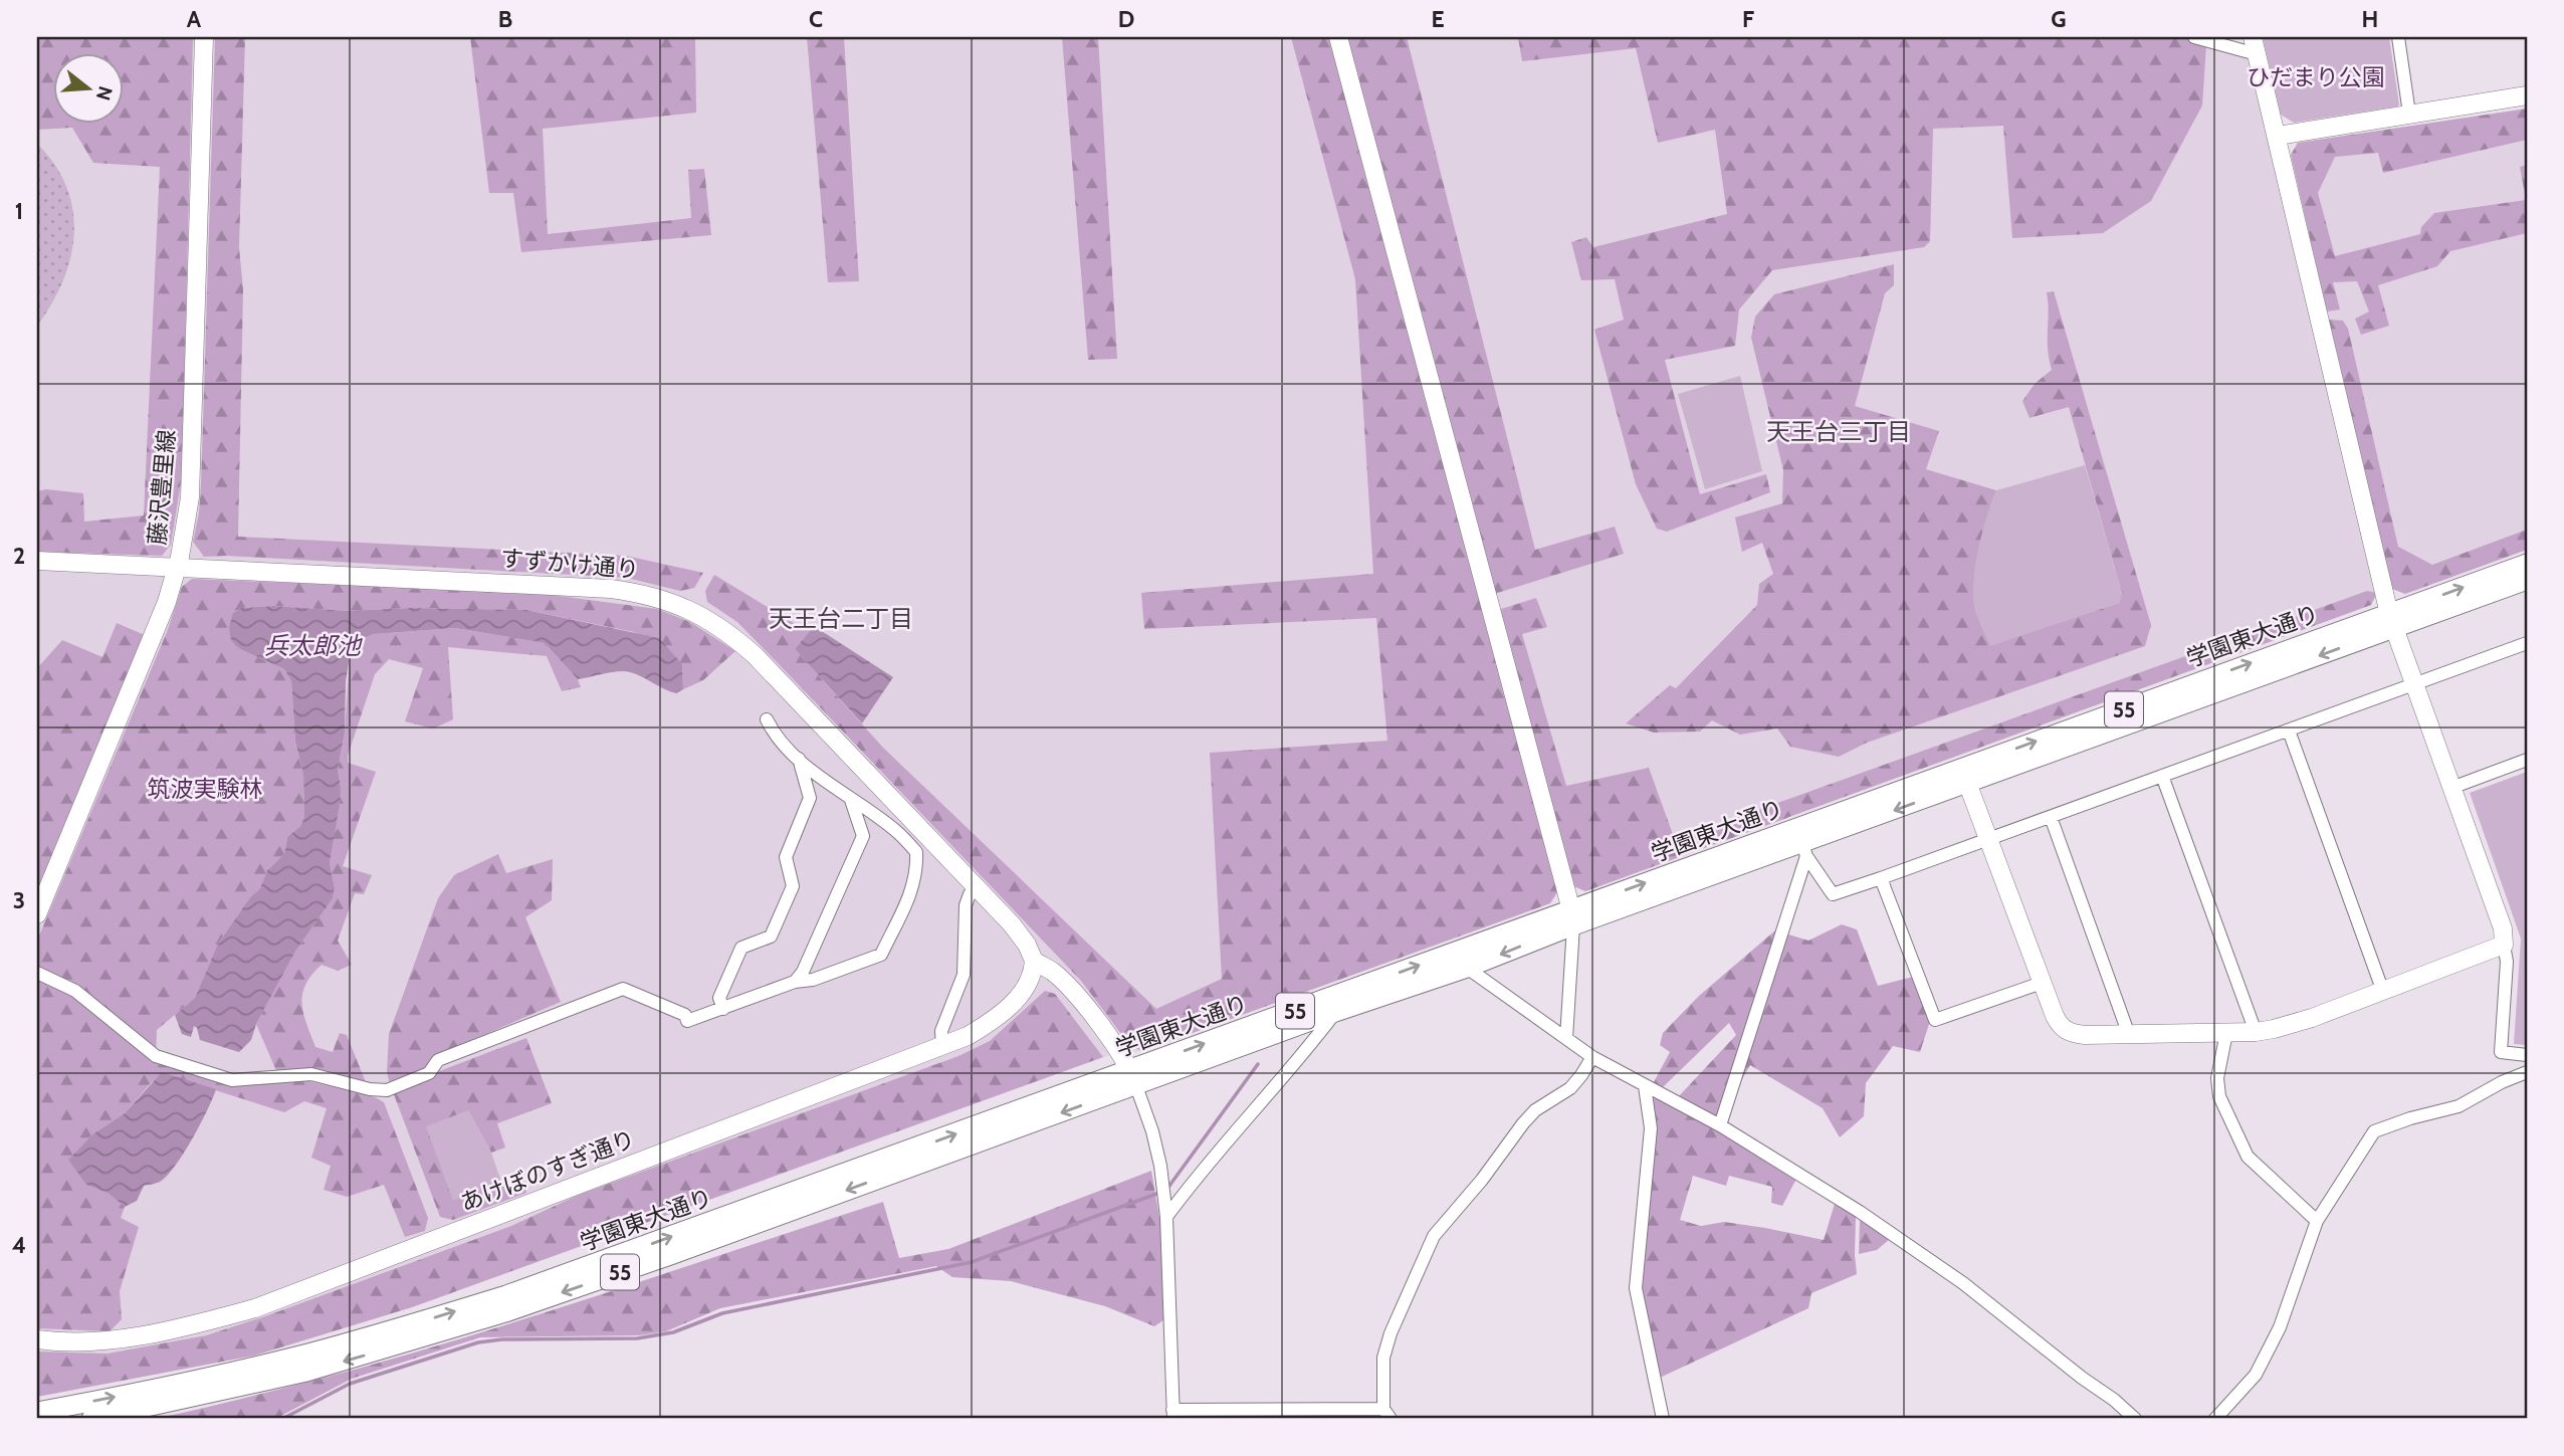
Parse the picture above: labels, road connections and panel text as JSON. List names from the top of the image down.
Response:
{
  "streets": {
    "main road": ["学園東大通り", "55"],
    "street": ["藤沢豊里線", "すずかけ通り", "あけぼのすぎ通り"]
  },
  "crossings": [
    ["藤沢豊里線", "すずかけ通り"],
    ["すずかけ通り", "学園東大通り"],
    ["すずかけ通り", "あけぼのすぎ通り"]
  ],
  "districts": ["天王台三丁目", "天王台二丁目"],
  "water": ["兵太郎池"],
  "parks": ["ひだまり公園", "筑波実験林"],
  "north": "right",
  "grid": {
    "columns": [
      "A",
      "B",
      "C",
      "D",
      "E",
      "F",
      "G",
      "H"
    ],
    "rows": [
      "1",
      "2",
      "3",
      "4"
    ]
  }
}
